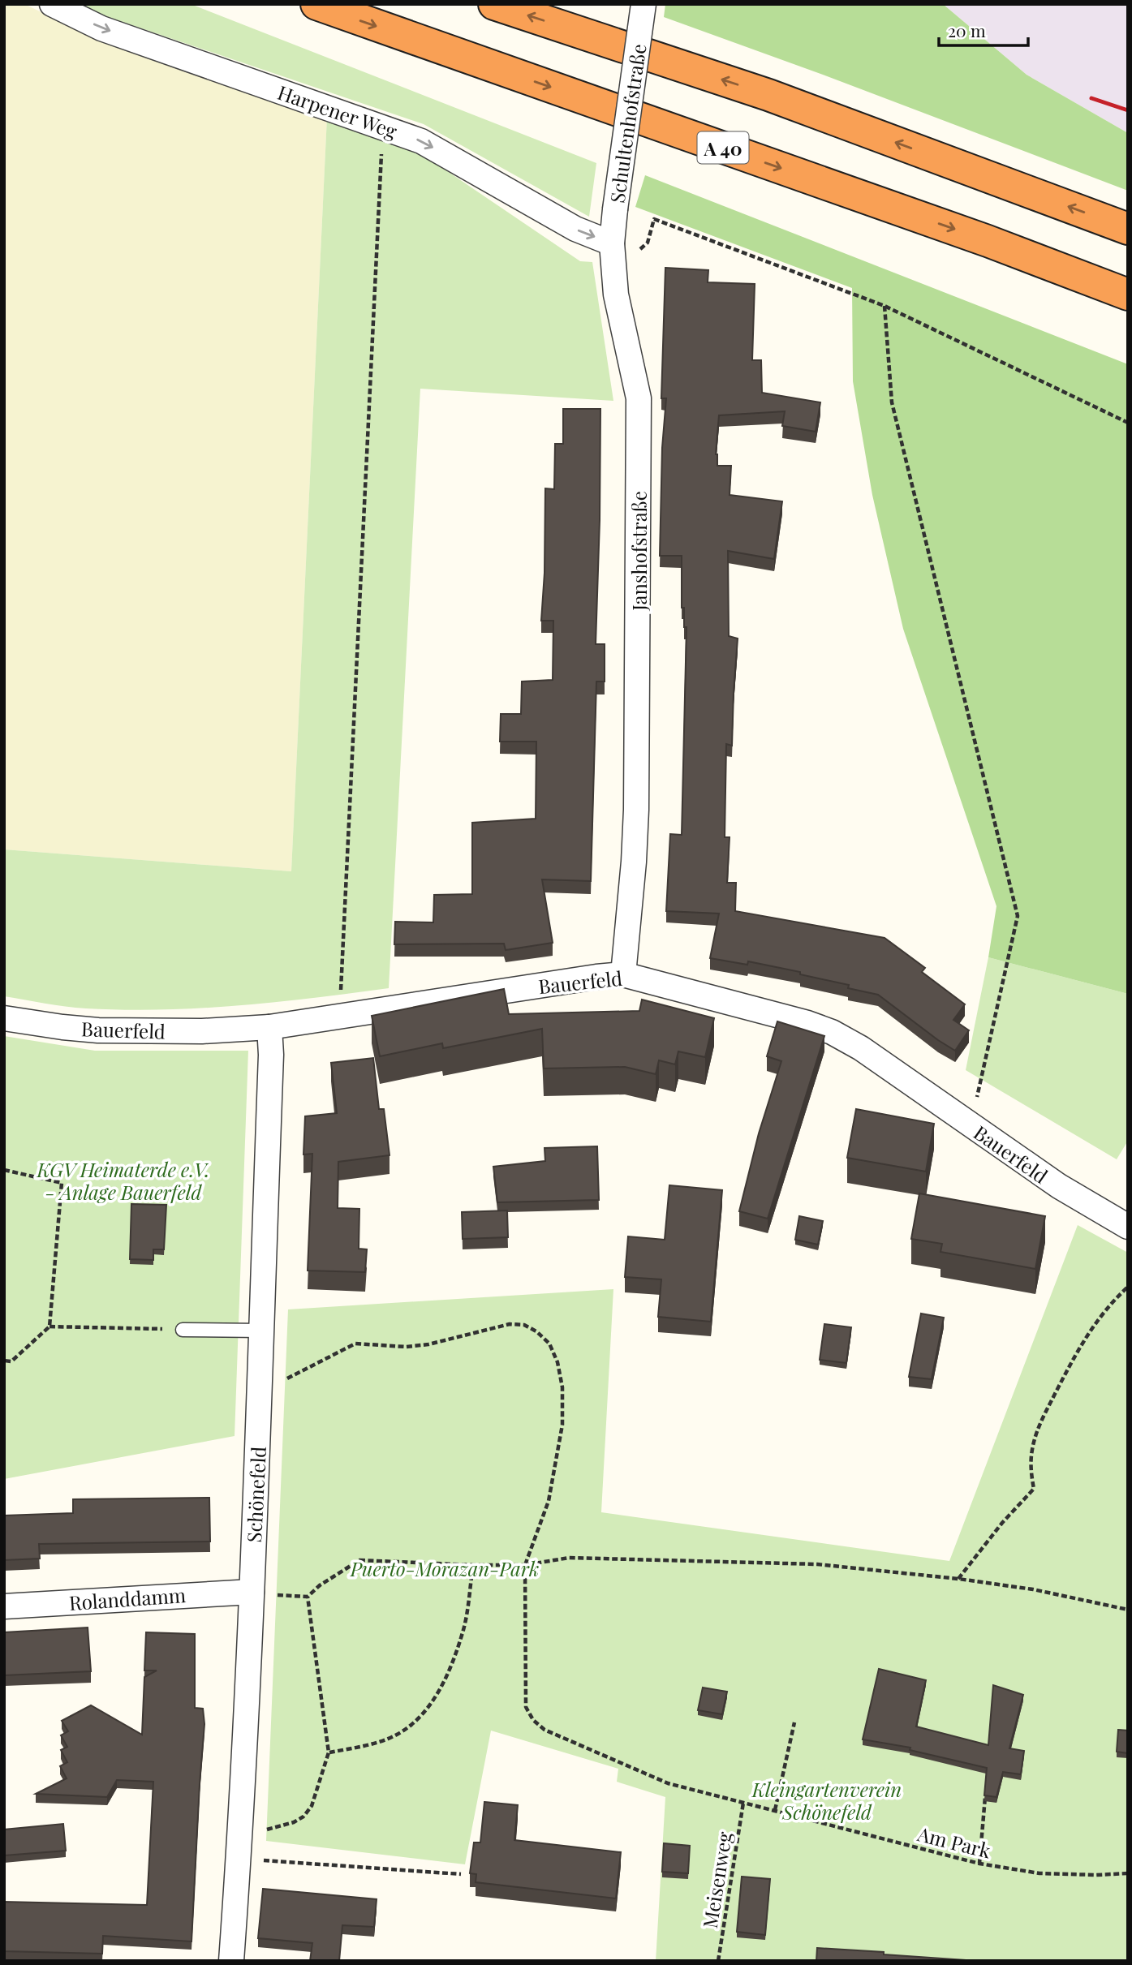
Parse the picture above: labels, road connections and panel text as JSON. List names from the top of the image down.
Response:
{
  "streets": {
    "highway": ["A 40"],
    "street": [
      "Harpener Weg",
      "Schultenhofstraße",
      "Janshofstraße",
      "Bauerfeld",
      "Schönefeld",
      "Rolanddamm"
    ],
    "path": ["Am Park", "Meisenweg"]
  },
  "crossings": [
    ["Harpener Weg", "Schultenhofstraße"],
    ["Harpener Weg", "Janshofstraße"],
    ["Schultenhofstraße", "Janshofstraße"],
    ["Janshofstraße", "Bauerfeld"],
    ["Bauerfeld", "Schönefeld"],
    ["Schönefeld", "Rolanddamm"],
    ["Am Park", "Meisenweg"]
  ],
  "one_way": ["Harpener Weg"],
  "parks": ["KGV Heimaterde e.V. - Anlage Bauerfeld", "Puerto-Morazan-Park", "Kleingartenverein Schönefeld"],
  "scale_bar": "20 m"
}
